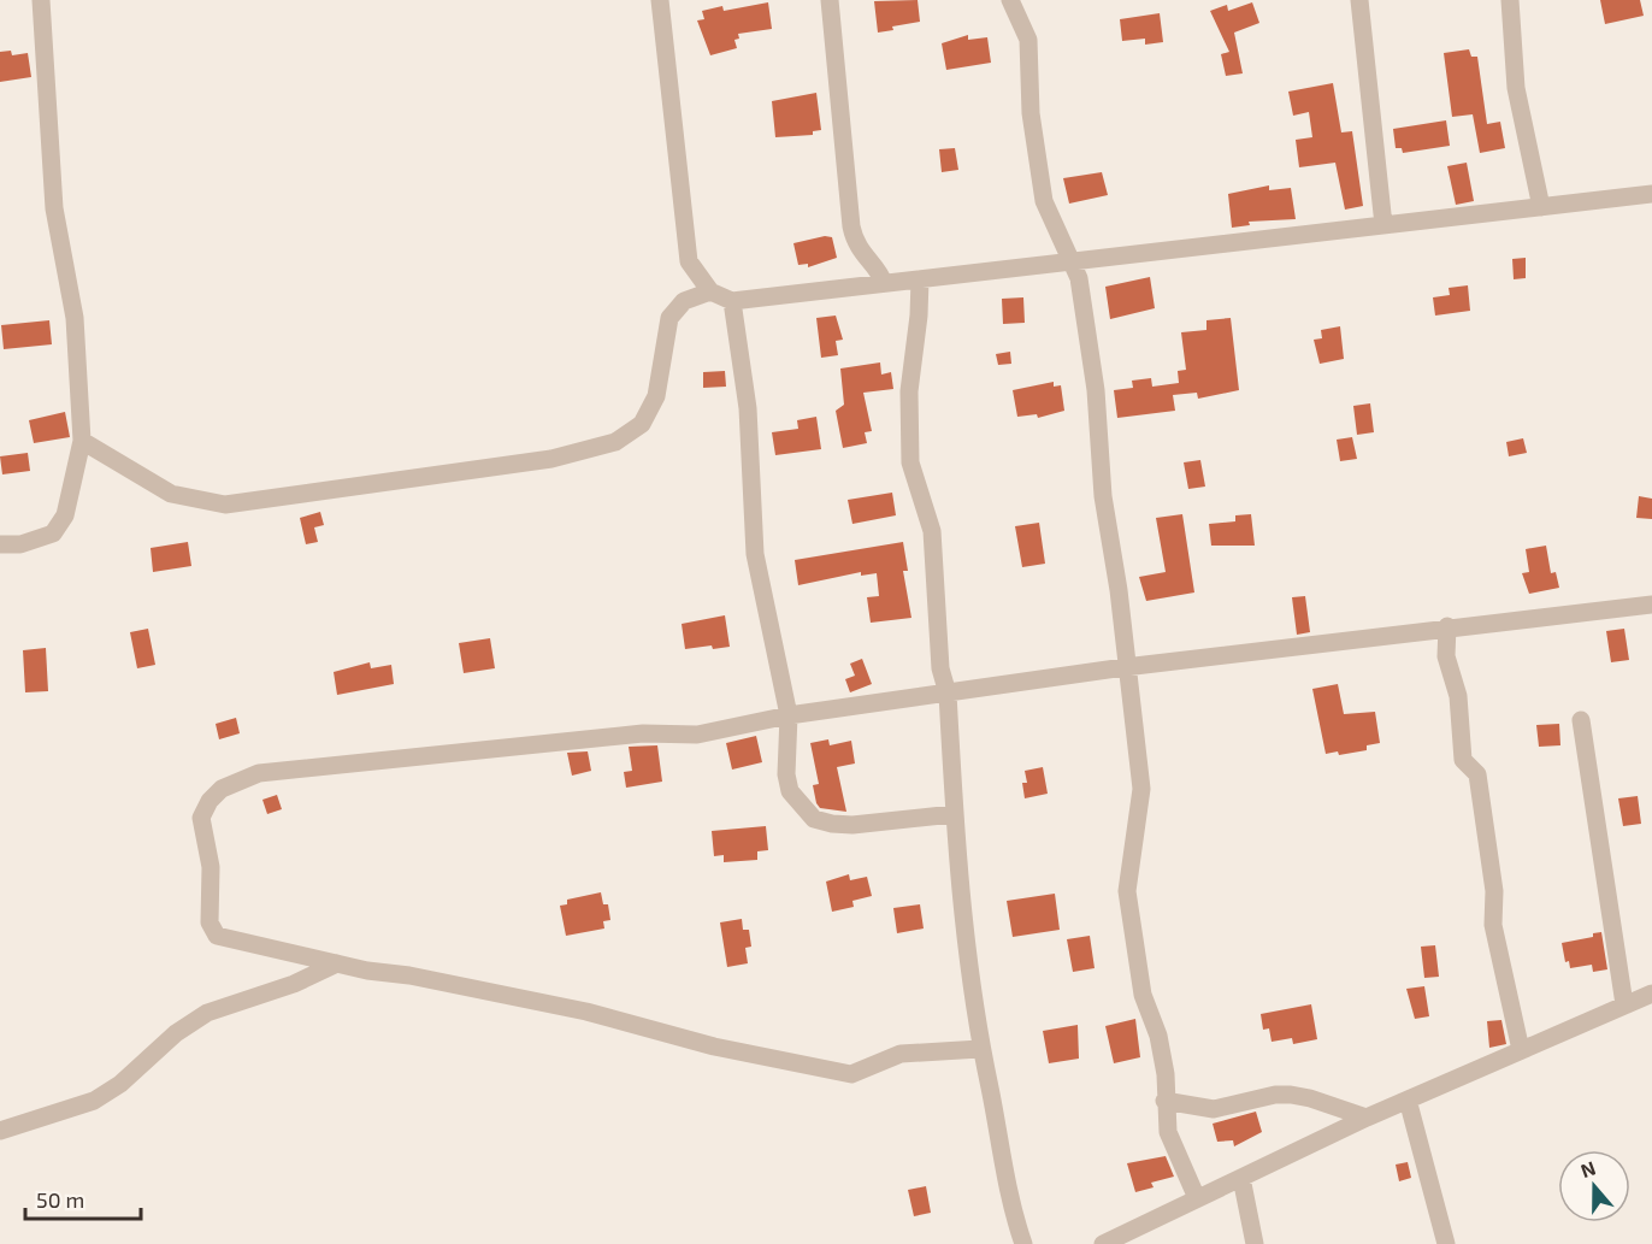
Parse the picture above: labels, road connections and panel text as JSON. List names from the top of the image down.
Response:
{
  "scale_bar": "50 m",
  "north": "top"
}
